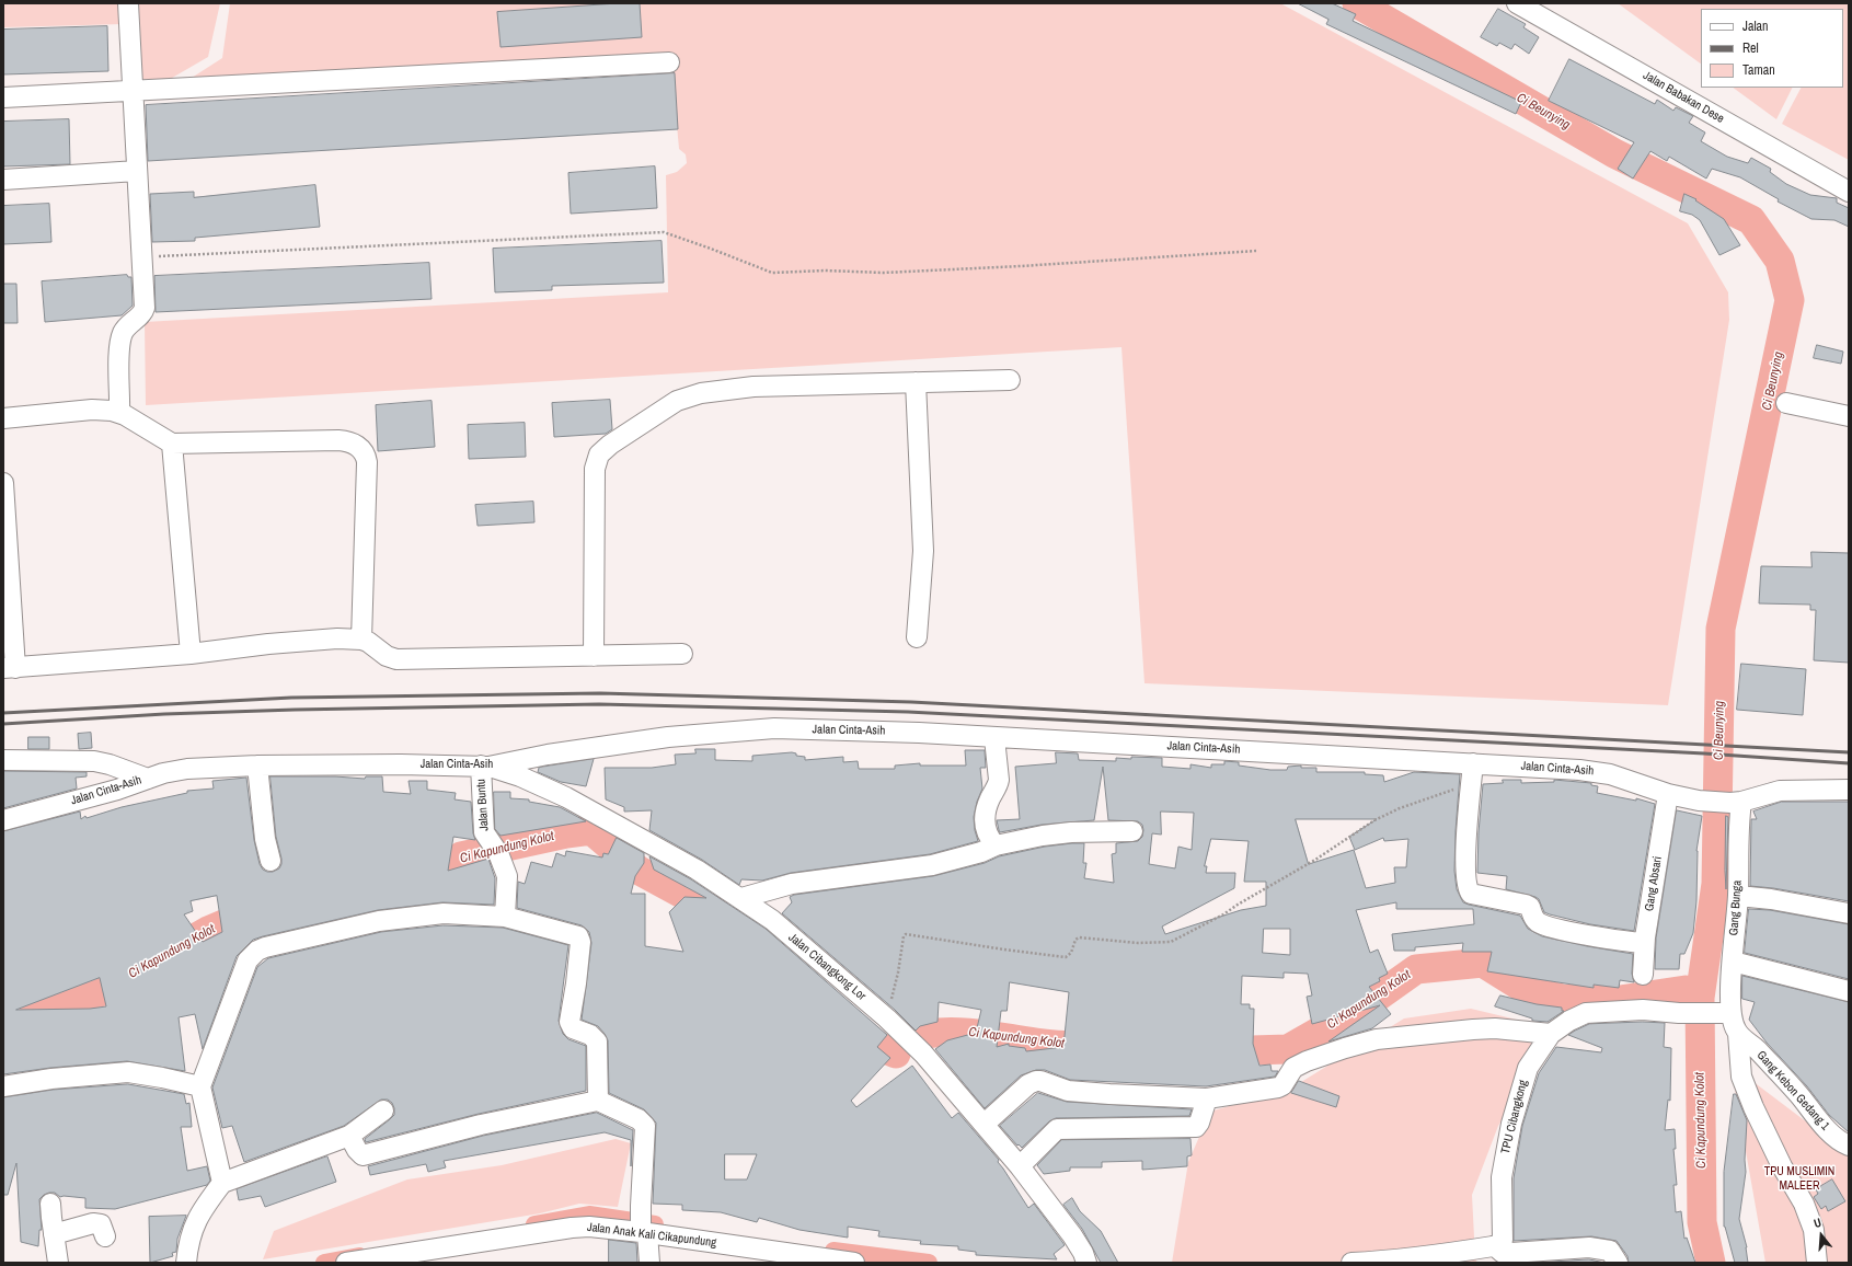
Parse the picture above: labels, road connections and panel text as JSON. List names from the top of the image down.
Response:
{
  "streets": {
    "street": [
      "Jalan Babakan Dese",
      "Jalan Cinta-Asih",
      "Jalan Buntu",
      "Gang Absari",
      "Gang Bunga",
      "Jalan Cibangkong Lor",
      "Gang Kebon Gedang 1",
      "TPU Cibangkong",
      "Jalan Anak Kali Cikapundung"
    ]
  },
  "crossings": [
    ["Jalan Cinta-Asih", "Jalan Buntu"],
    ["Jalan Cinta-Asih", "Gang Absari"],
    ["Jalan Cinta-Asih", "Gang Bunga"],
    ["Jalan Cinta-Asih", "Jalan Cibangkong Lor"],
    ["Jalan Buntu", "Jalan Cibangkong Lor"],
    ["Gang Bunga", "TPU Cibangkong"]
  ],
  "water": ["Ci Beunying", "Ci Kapundung Kolot"],
  "parks": ["TPU MUSLIMIN MALEER"],
  "legend": ["Jalan", "Rel", "Taman"],
  "north": "top"
}
